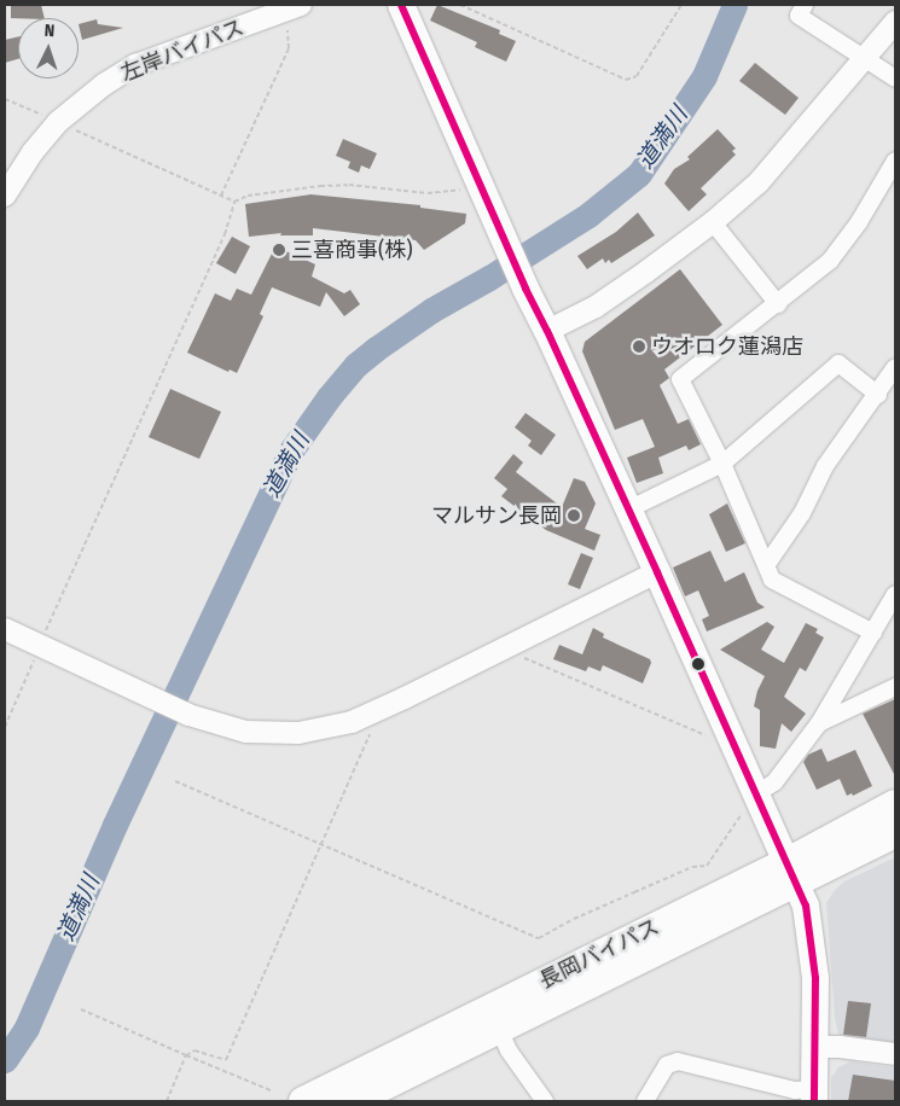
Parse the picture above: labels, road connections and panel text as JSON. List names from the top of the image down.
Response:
{
  "streets": {
    "highway": ["長岡バイパス"],
    "street": ["左岸バイパス"]
  },
  "water": ["道満川"],
  "places": ["三喜商事(株)", "ウオロク蓮潟店", "マルサン長岡"],
  "north": "top"
}
